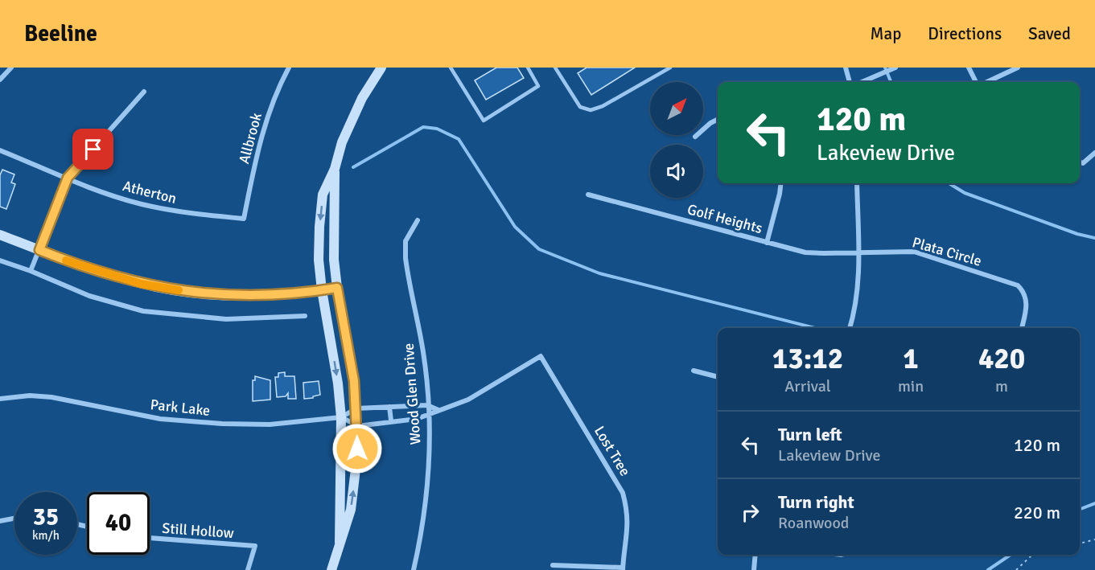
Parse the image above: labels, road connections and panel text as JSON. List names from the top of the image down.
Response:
{
  "streets": {
    "street": [
      "Allbrook",
      "Atherton",
      "Golf Heights",
      "Plata Circle",
      "Wood Glen Drive",
      "Park Lake",
      "Lost Tree",
      "Still Hollow"
    ]
  },
  "crossings": [
    ["Allbrook", "Atherton"],
    ["Golf Heights", "Plata Circle"]
  ],
  "north": "top right",
  "page": {
    "header": "Beeline",
    "nav": ["Map", "Directions", "Saved"],
    "turn": ["120 m", "Lakeview Drive"],
    "eta": [
      "13:12",
      "Arrival",
      "1",
      "min",
      "420",
      "m"
    ],
    "list": [
      {
        "name": "Turn left",
        "note": "Lakeview Drive",
        "value": "120 m"
      },
      {
        "name": "Turn right",
        "note": "Roanwood",
        "value": "220 m"
      }
    ],
    "speed": "35 km/h",
    "limit": "40"
  }
}
